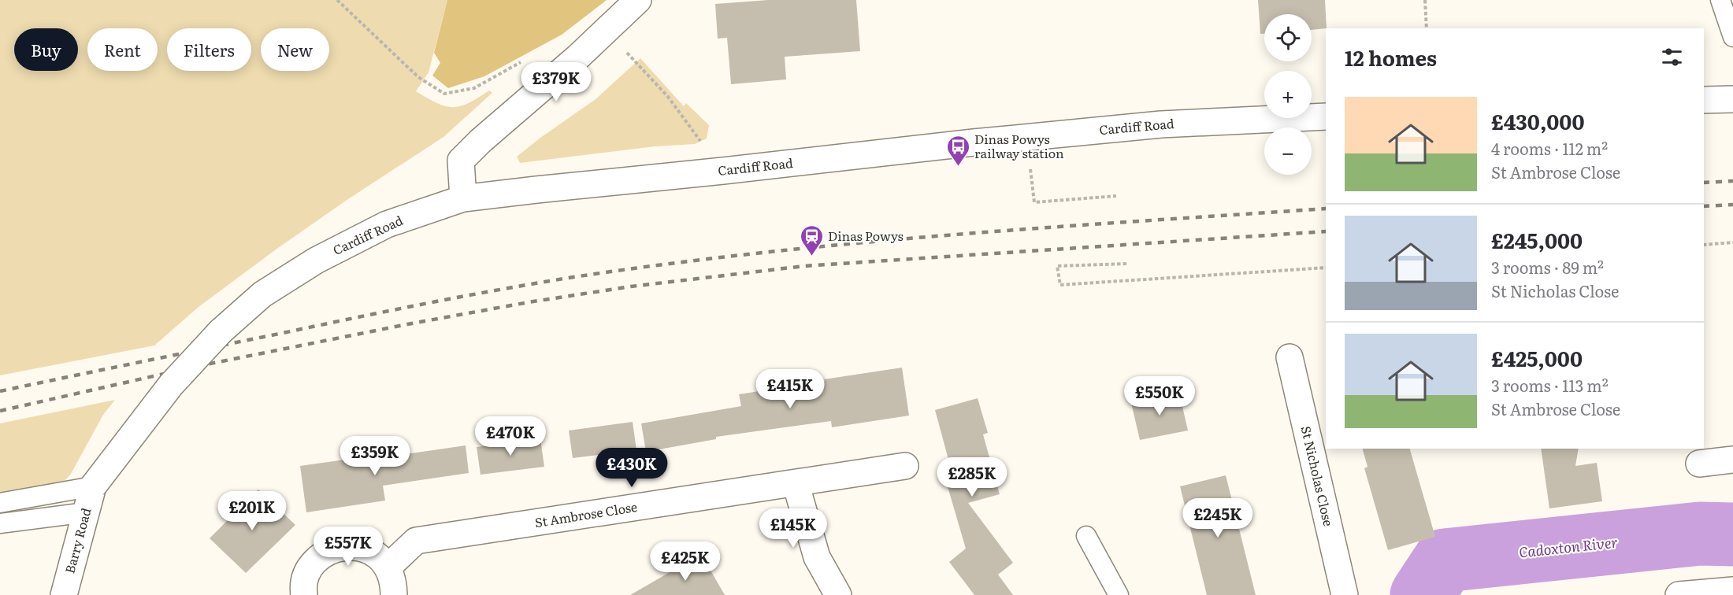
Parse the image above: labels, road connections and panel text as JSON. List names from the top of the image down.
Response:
{
  "streets": {
    "main road": [
      "Cardiff Road",
      "St Nicholas Close",
      "St Ambrose Close",
      "Barry Road"
    ]
  },
  "crossings": [
    ["Cardiff Road", "Barry Road"]
  ],
  "water": ["Cadoxton River"],
  "places": {
    "bus stop": ["Dinas Powys railway station"],
    "station": ["Dinas Powys"]
  },
  "page": {
    "map_buttons": ["+", "−"],
    "chip": [
      "Buy",
      "Rent",
      "Filters",
      "New"
    ],
    "heading": "12 homes",
    "price": [
      "£379K",
      "£415K",
      "£550K",
      "£470K",
      "£359K",
      "£430K",
      "£285K",
      "£201K",
      "£245K",
      "£145K",
      "£557K",
      "£425K"
    ],
    "list": [
      {
        "name": "£430,000",
        "note": "4 rooms · 112 m² · St Ambrose Close"
      },
      {
        "name": "£245,000",
        "note": "3 rooms · 89 m² · St Nicholas Close"
      },
      {
        "name": "£425,000",
        "note": "3 rooms · 113 m² · St Ambrose Close"
      }
    ]
  }
}
